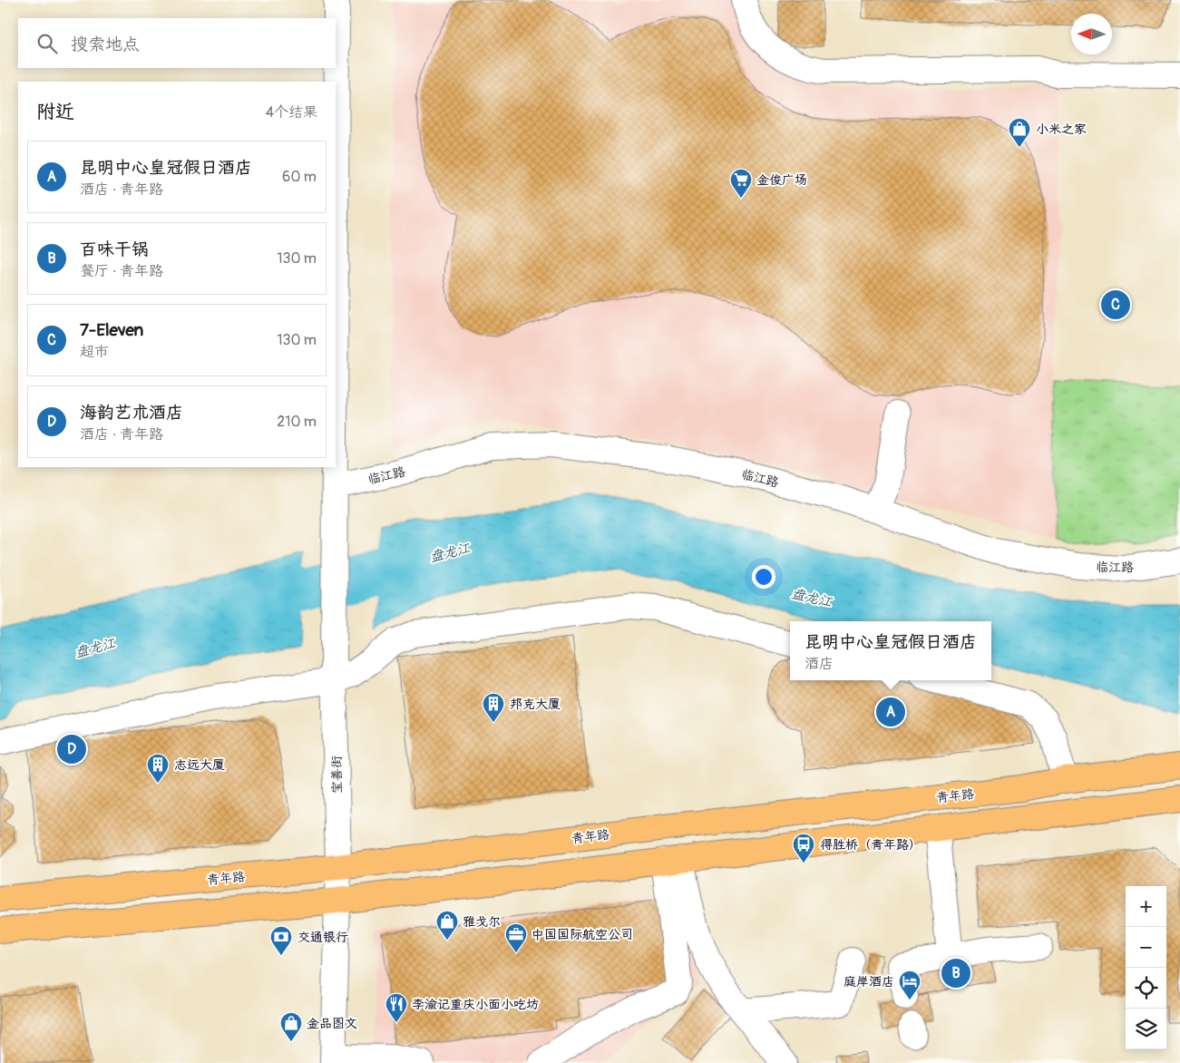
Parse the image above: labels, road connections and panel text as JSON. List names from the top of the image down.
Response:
{
  "streets": {
    "main road": ["青年路"],
    "street": ["临江路", "宝善街"]
  },
  "crossings": [
    ["临江路", "宝善街"],
    ["宝善街", "青年路"]
  ],
  "water": ["盘龙江"],
  "places": {
    "shop": ["小米之家", "雅戈尔", "金品图文"],
    "supermarket": ["金俊广场"],
    "building": ["邦克大厦", "志远大厦"],
    "bus stop": ["得胜桥（青年路）"],
    "office": ["中国国际航空公司"],
    "bank": ["交通银行"],
    "hotel": ["庭岸酒店"],
    "restaurant": ["李渝记重庆小面小吃坊"]
  },
  "north": "left",
  "page": {
    "search": "搜索地点",
    "heading": ["附近", "4个结果"],
    "list": [
      {
        "mark": "A",
        "name": "昆明中心皇冠假日酒店",
        "note": "酒店 · 青年路",
        "value": "60 m"
      },
      {
        "mark": "B",
        "name": "百味干锅",
        "note": "餐厅 · 青年路",
        "value": "130 m"
      },
      {
        "mark": "C",
        "name": "7-Eleven",
        "note": "超市",
        "value": "130 m"
      },
      {
        "mark": "D",
        "name": "海韵艺术酒店",
        "note": "酒店 · 青年路",
        "value": "210 m"
      }
    ],
    "pins": [
      "C",
      "A",
      "D",
      "B"
    ],
    "popup": ["昆明中心皇冠假日酒店", "酒店"],
    "map_buttons": ["+", "−"]
  }
}
